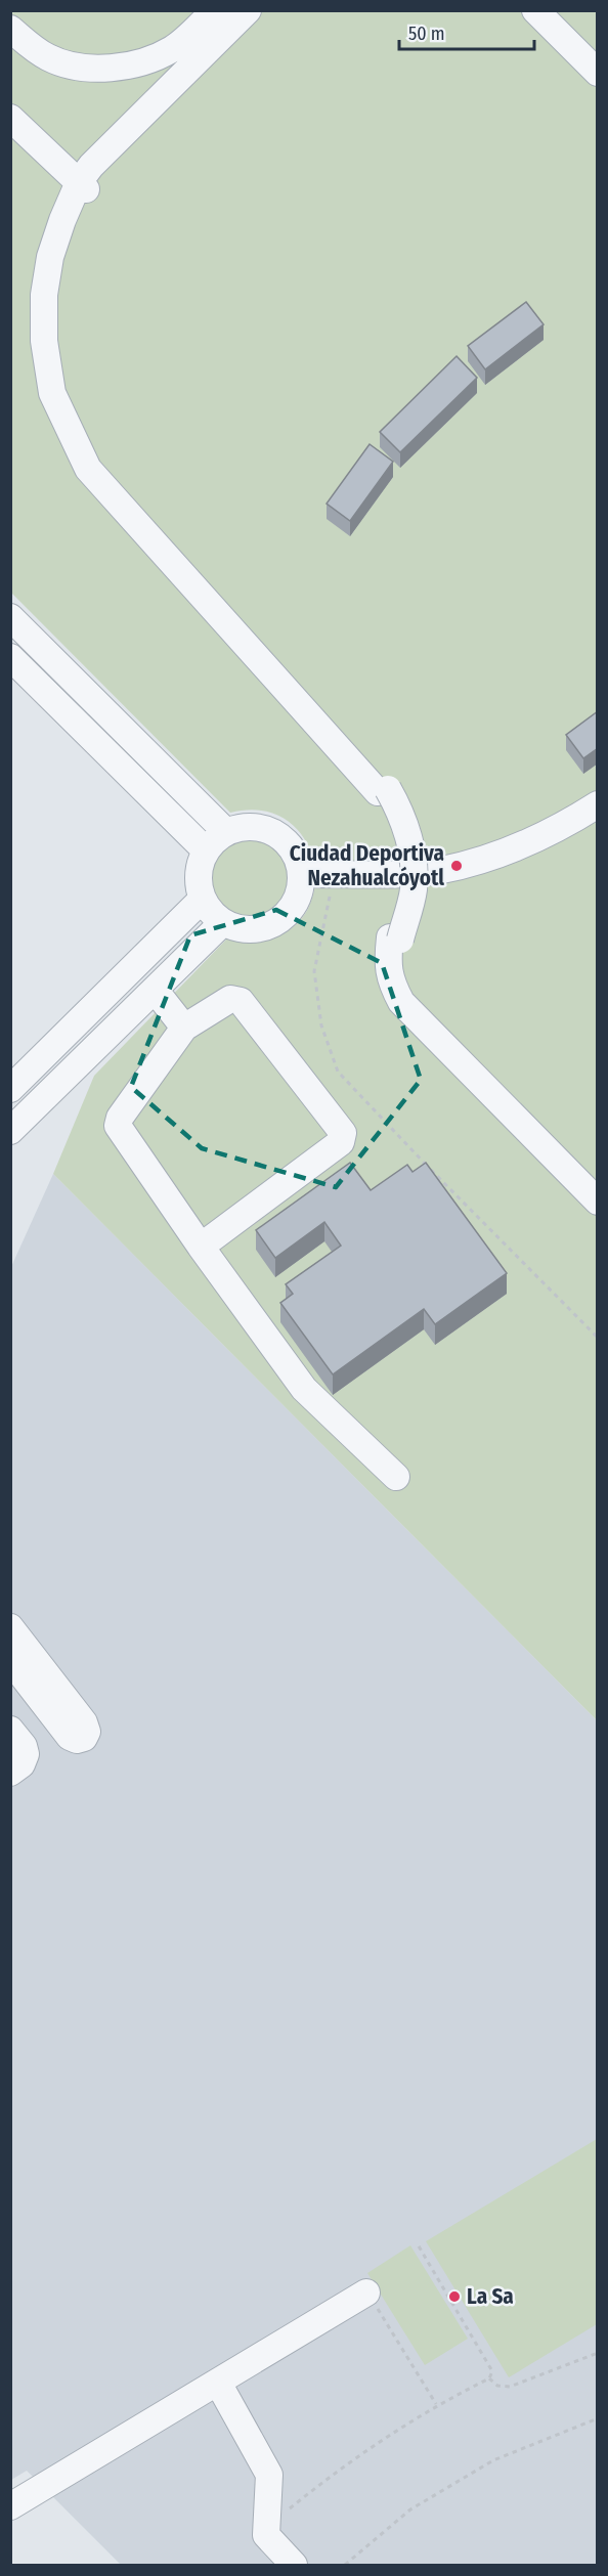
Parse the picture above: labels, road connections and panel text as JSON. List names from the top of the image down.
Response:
{
  "places": ["Ciudad Deportiva Nezahualcóyotl", "La Sa"],
  "scale_bar": "50 m"
}
